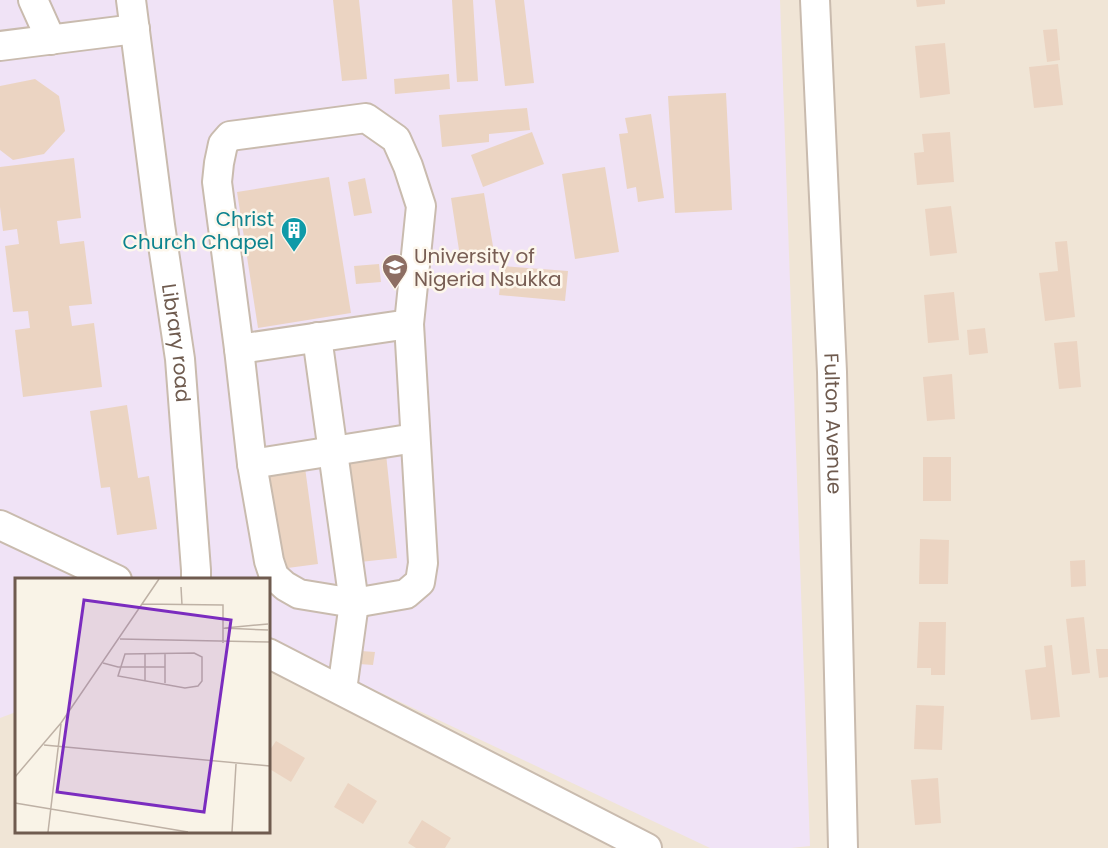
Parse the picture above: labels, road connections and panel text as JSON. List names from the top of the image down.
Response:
{
  "streets": {
    "street": ["Library road", "Fulton Avenue"]
  },
  "places": {
    "building": ["Christ Church Chapel"],
    "school or university": ["University of Nigeria Nsukka"]
  }
}
